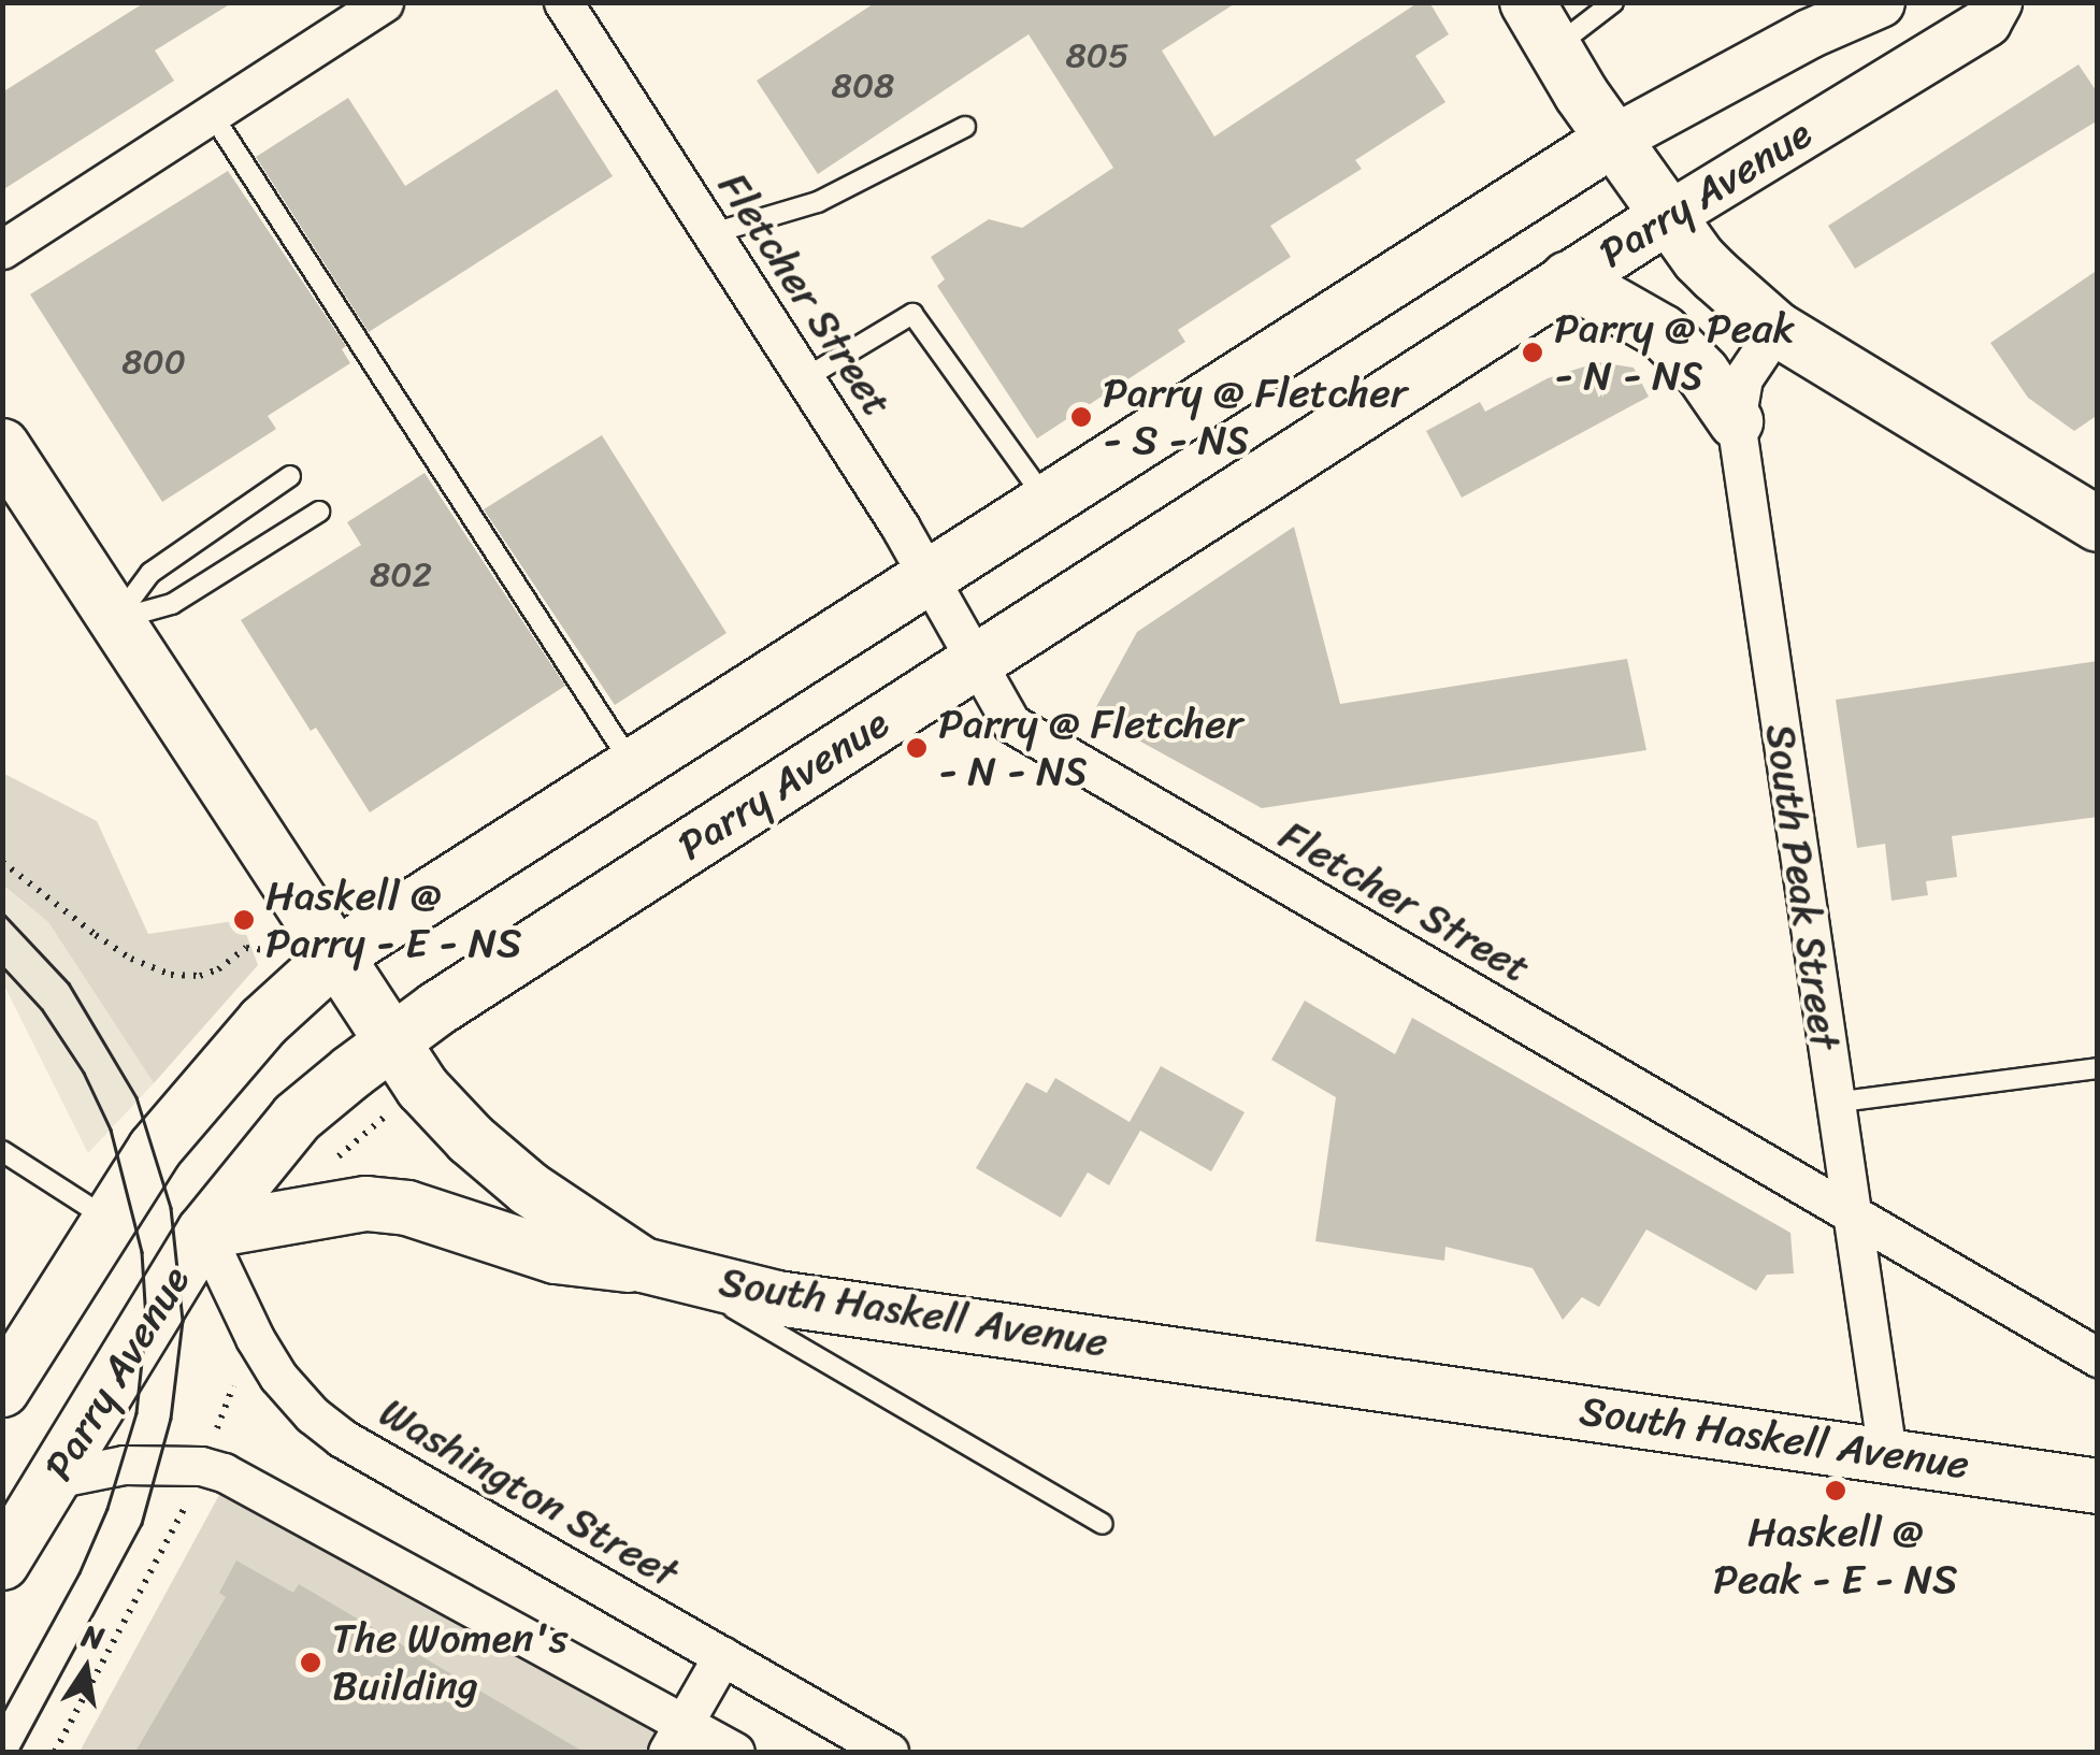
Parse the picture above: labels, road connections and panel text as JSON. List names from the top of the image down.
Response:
{
  "streets": {
    "main road": ["Parry Avenue", "South Haskell Avenue"],
    "street": ["Fletcher Street", "South Peak Street", "Washington Street"]
  },
  "crossings": [
    ["Parry Avenue", "Fletcher Street"],
    ["Parry Avenue", "South Haskell Avenue"],
    ["Parry Avenue", "Washington Street"],
    ["Fletcher Street", "South Peak Street"],
    ["South Peak Street", "South Haskell Avenue"]
  ],
  "places": [
    "Parry @ Peak - N - NS",
    "Parry @ Fletcher - S - NS",
    "Parry @ Fletcher - N - NS",
    "Haskell @ Parry - E - NS",
    "Haskell @ Peak - E - NS",
    "The Women's Building"
  ],
  "house_numbers": [
    "805",
    "808",
    "800",
    "802"
  ],
  "north": "top"
}
